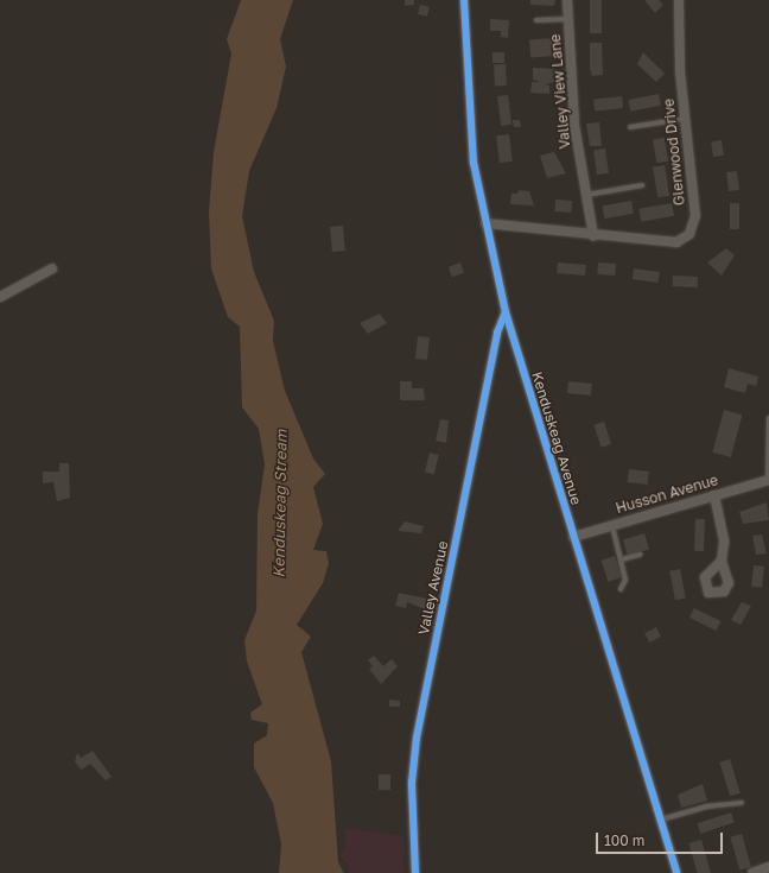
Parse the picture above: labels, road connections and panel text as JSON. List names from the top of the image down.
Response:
{
  "streets": {
    "street": [
      "Valley View Lane",
      "Glenwood Drive",
      "Kenduskeag Avenue",
      "Husson Avenue",
      "Valley Avenue"
    ]
  },
  "crossings": [
    ["Valley View Lane", "Glenwood Drive"],
    ["Glenwood Drive", "Kenduskeag Avenue"],
    ["Kenduskeag Avenue", "Husson Avenue"],
    ["Kenduskeag Avenue", "Valley Avenue"]
  ],
  "water": ["Kenduskeag Stream"],
  "scale_bar": "100 m"
}
